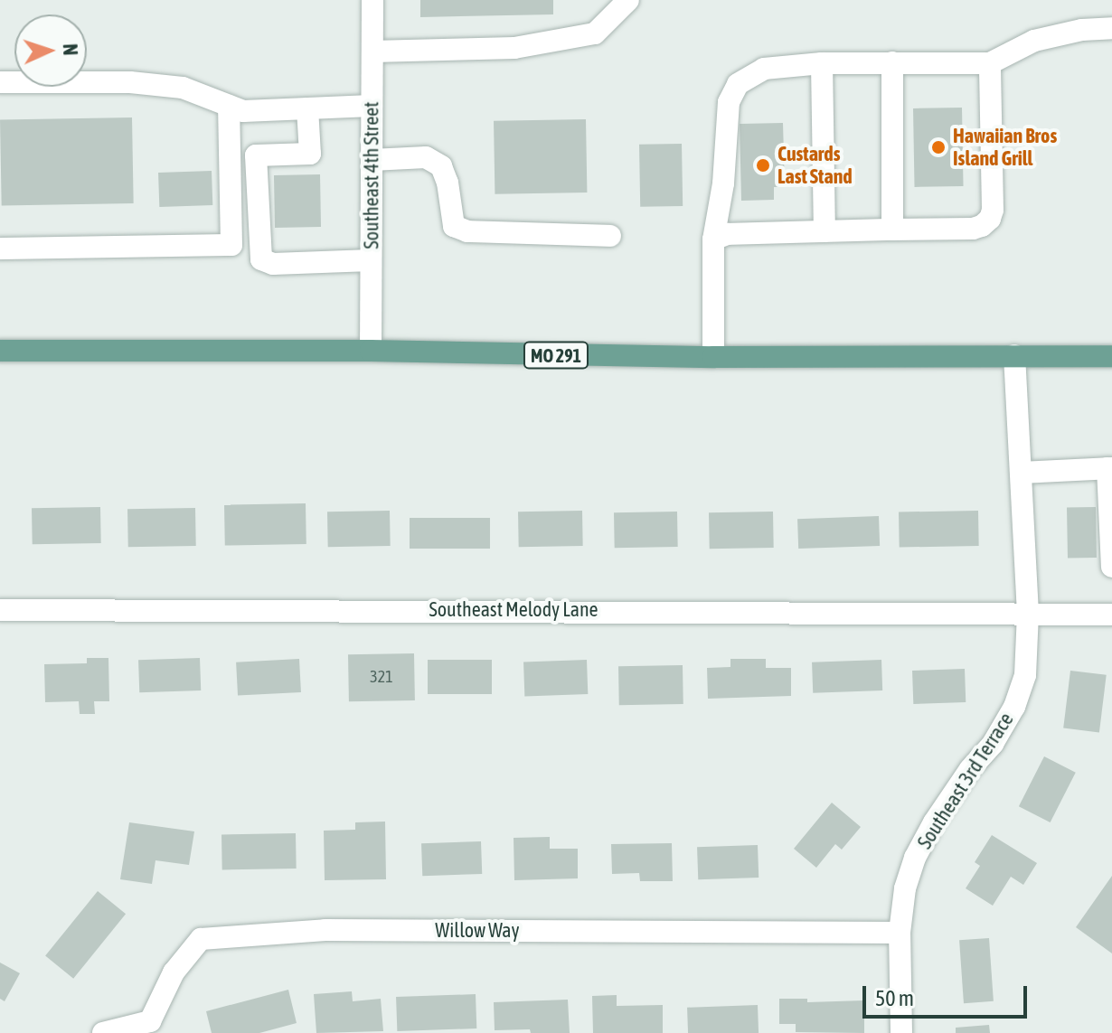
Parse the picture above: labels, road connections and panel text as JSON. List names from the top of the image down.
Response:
{
  "streets": {
    "main road": ["MO 291"],
    "street": [
      "Southeast 4th Street",
      "Southeast Melody Lane",
      "Southeast 3rd Terrace",
      "Willow Way"
    ]
  },
  "crossings": [
    ["Southeast 4th Street", "MO 291"],
    ["MO 291", "Southeast 3rd Terrace"],
    ["Southeast Melody Lane", "Southeast 3rd Terrace"],
    ["Southeast 3rd Terrace", "Willow Way"]
  ],
  "places": ["Hawaiian Bros Island Grill", "Custards Last Stand"],
  "house_numbers": ["321"],
  "scale_bar": "50 m",
  "north": "right"
}
